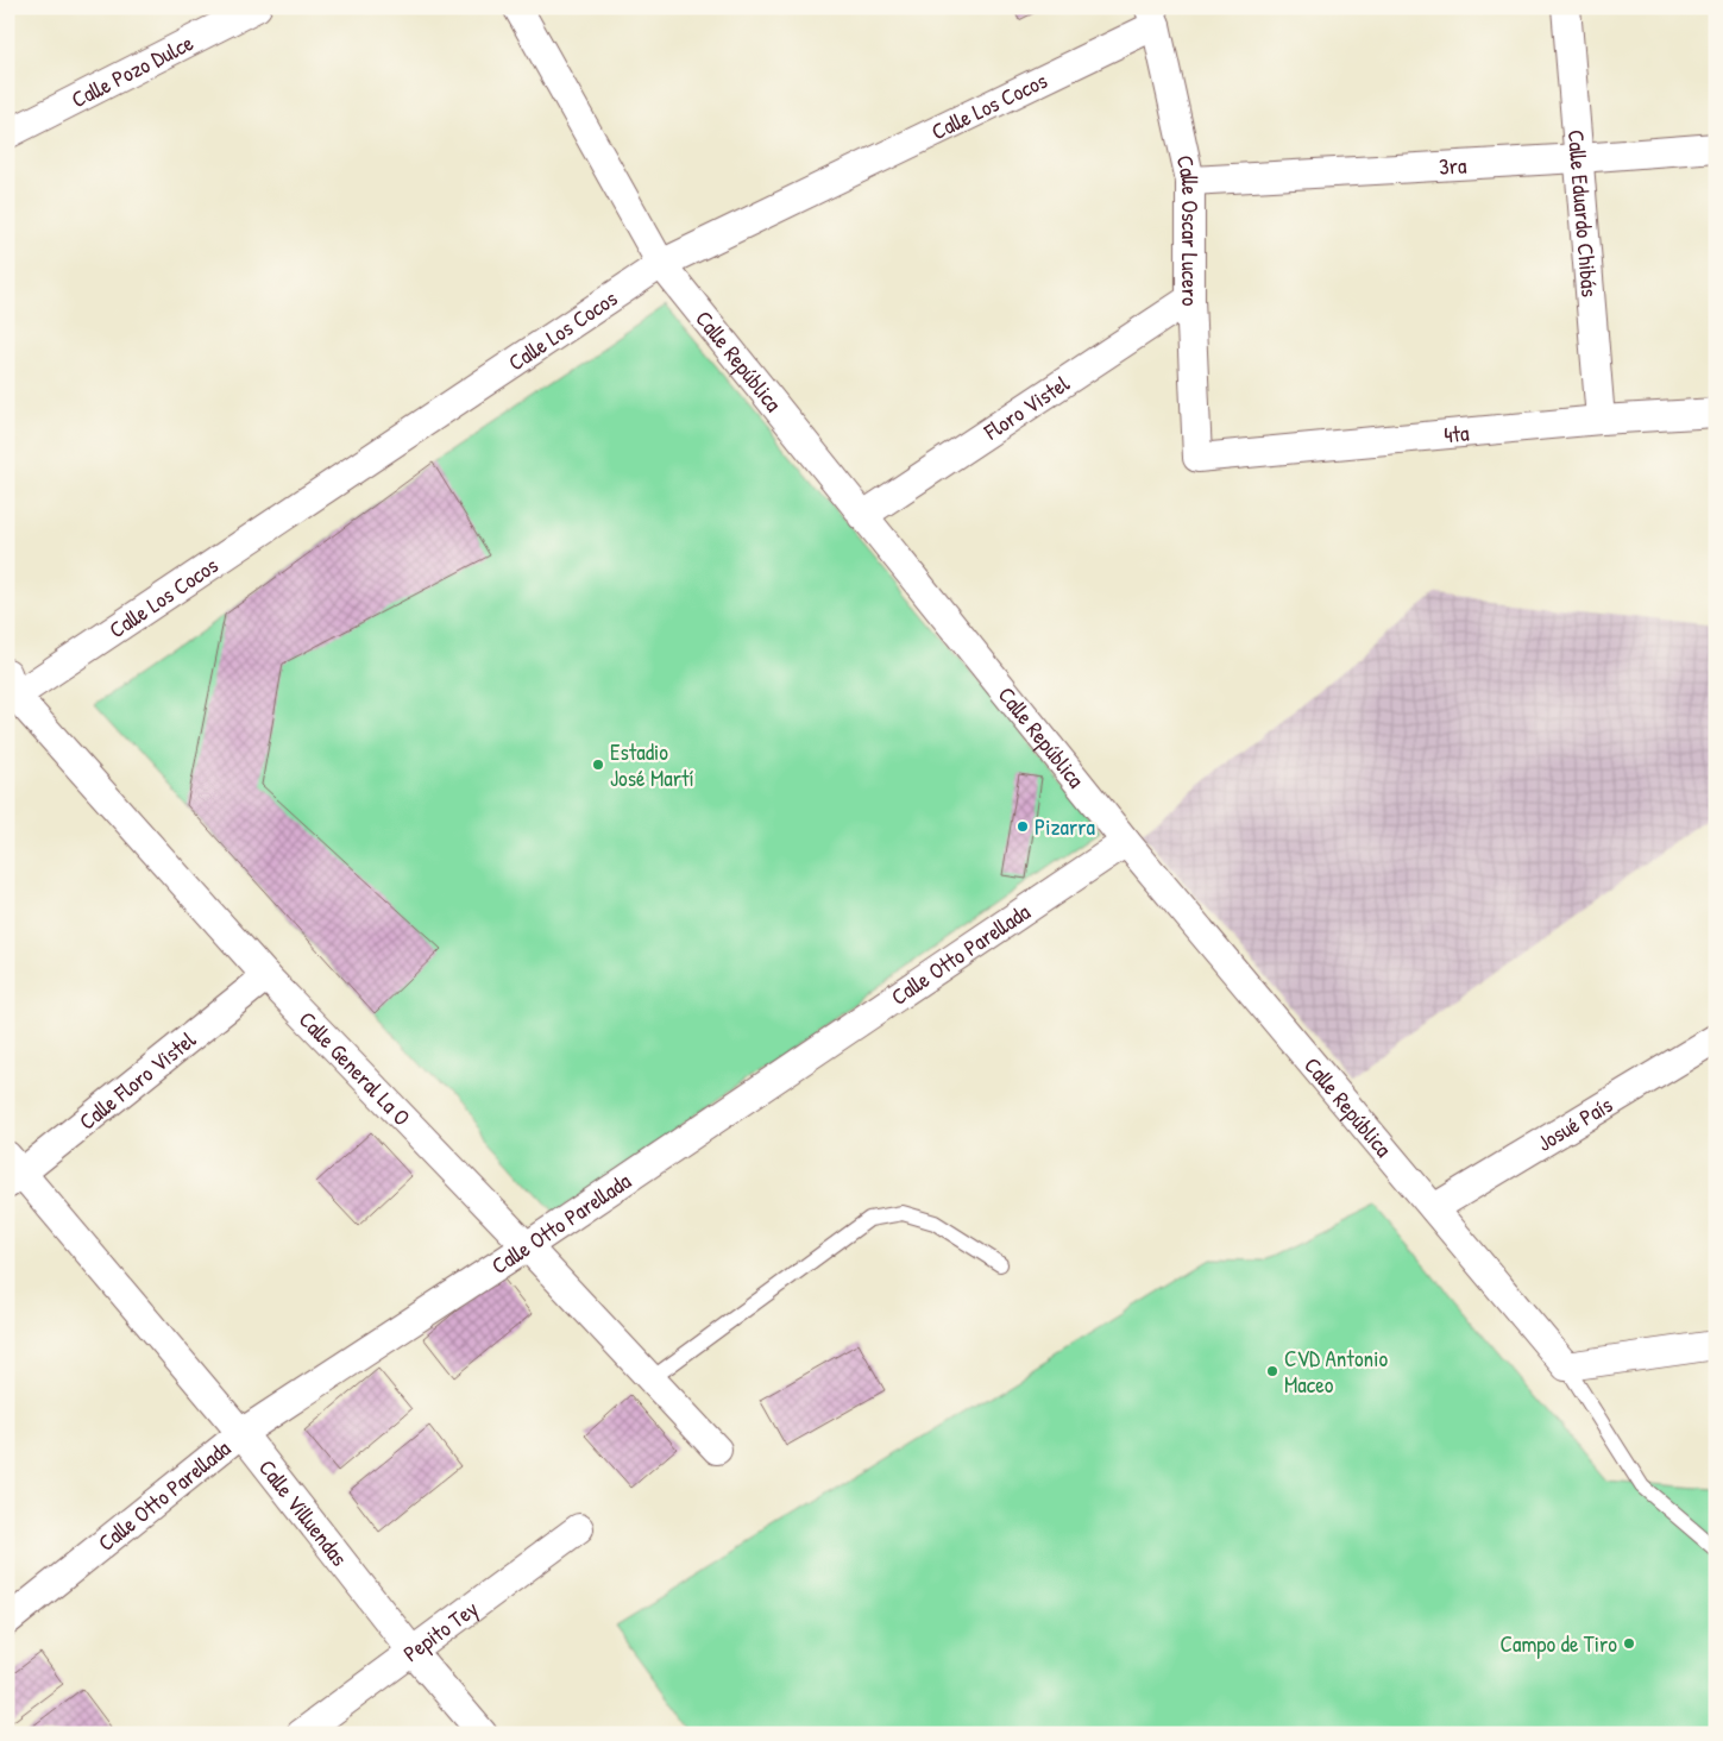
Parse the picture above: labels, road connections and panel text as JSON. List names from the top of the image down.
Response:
{
  "streets": {
    "street": [
      "Calle Pozo Dulce",
      "Calle Los Cocos",
      "3ra",
      "Calle Eduardo Chibás",
      "Calle Oscar Lucero",
      "Calle República",
      "Floro Vistel",
      "4ta",
      "Calle Otto Parellada",
      "Calle General La O",
      "Calle Floro Vistel",
      "Josué País",
      "Calle Villuendas",
      "Pepito Tey"
    ]
  },
  "crossings": [
    ["Calle Los Cocos", "Calle Oscar Lucero"],
    ["Calle Los Cocos", "Calle República"],
    ["Calle Los Cocos", "Calle General La O"],
    ["3ra", "Calle Eduardo Chibás"],
    ["3ra", "Calle Oscar Lucero"],
    ["Calle Eduardo Chibás", "4ta"],
    ["Calle Oscar Lucero", "Floro Vistel"],
    ["Calle Oscar Lucero", "4ta"],
    ["Calle República", "Floro Vistel"],
    ["Calle República", "Calle Otto Parellada"],
    ["Calle República", "Josué País"],
    ["Calle Otto Parellada", "Calle General La O"],
    ["Calle Otto Parellada", "Calle Villuendas"],
    ["Calle General La O", "Calle Floro Vistel"],
    ["Calle Floro Vistel", "Calle Villuendas"],
    ["Calle Villuendas", "Pepito Tey"]
  ],
  "places": [
    "Estadio José Martí",
    "Pizarra",
    "CVD Antonio Maceo",
    "Campo de Tiro"
  ]
}
